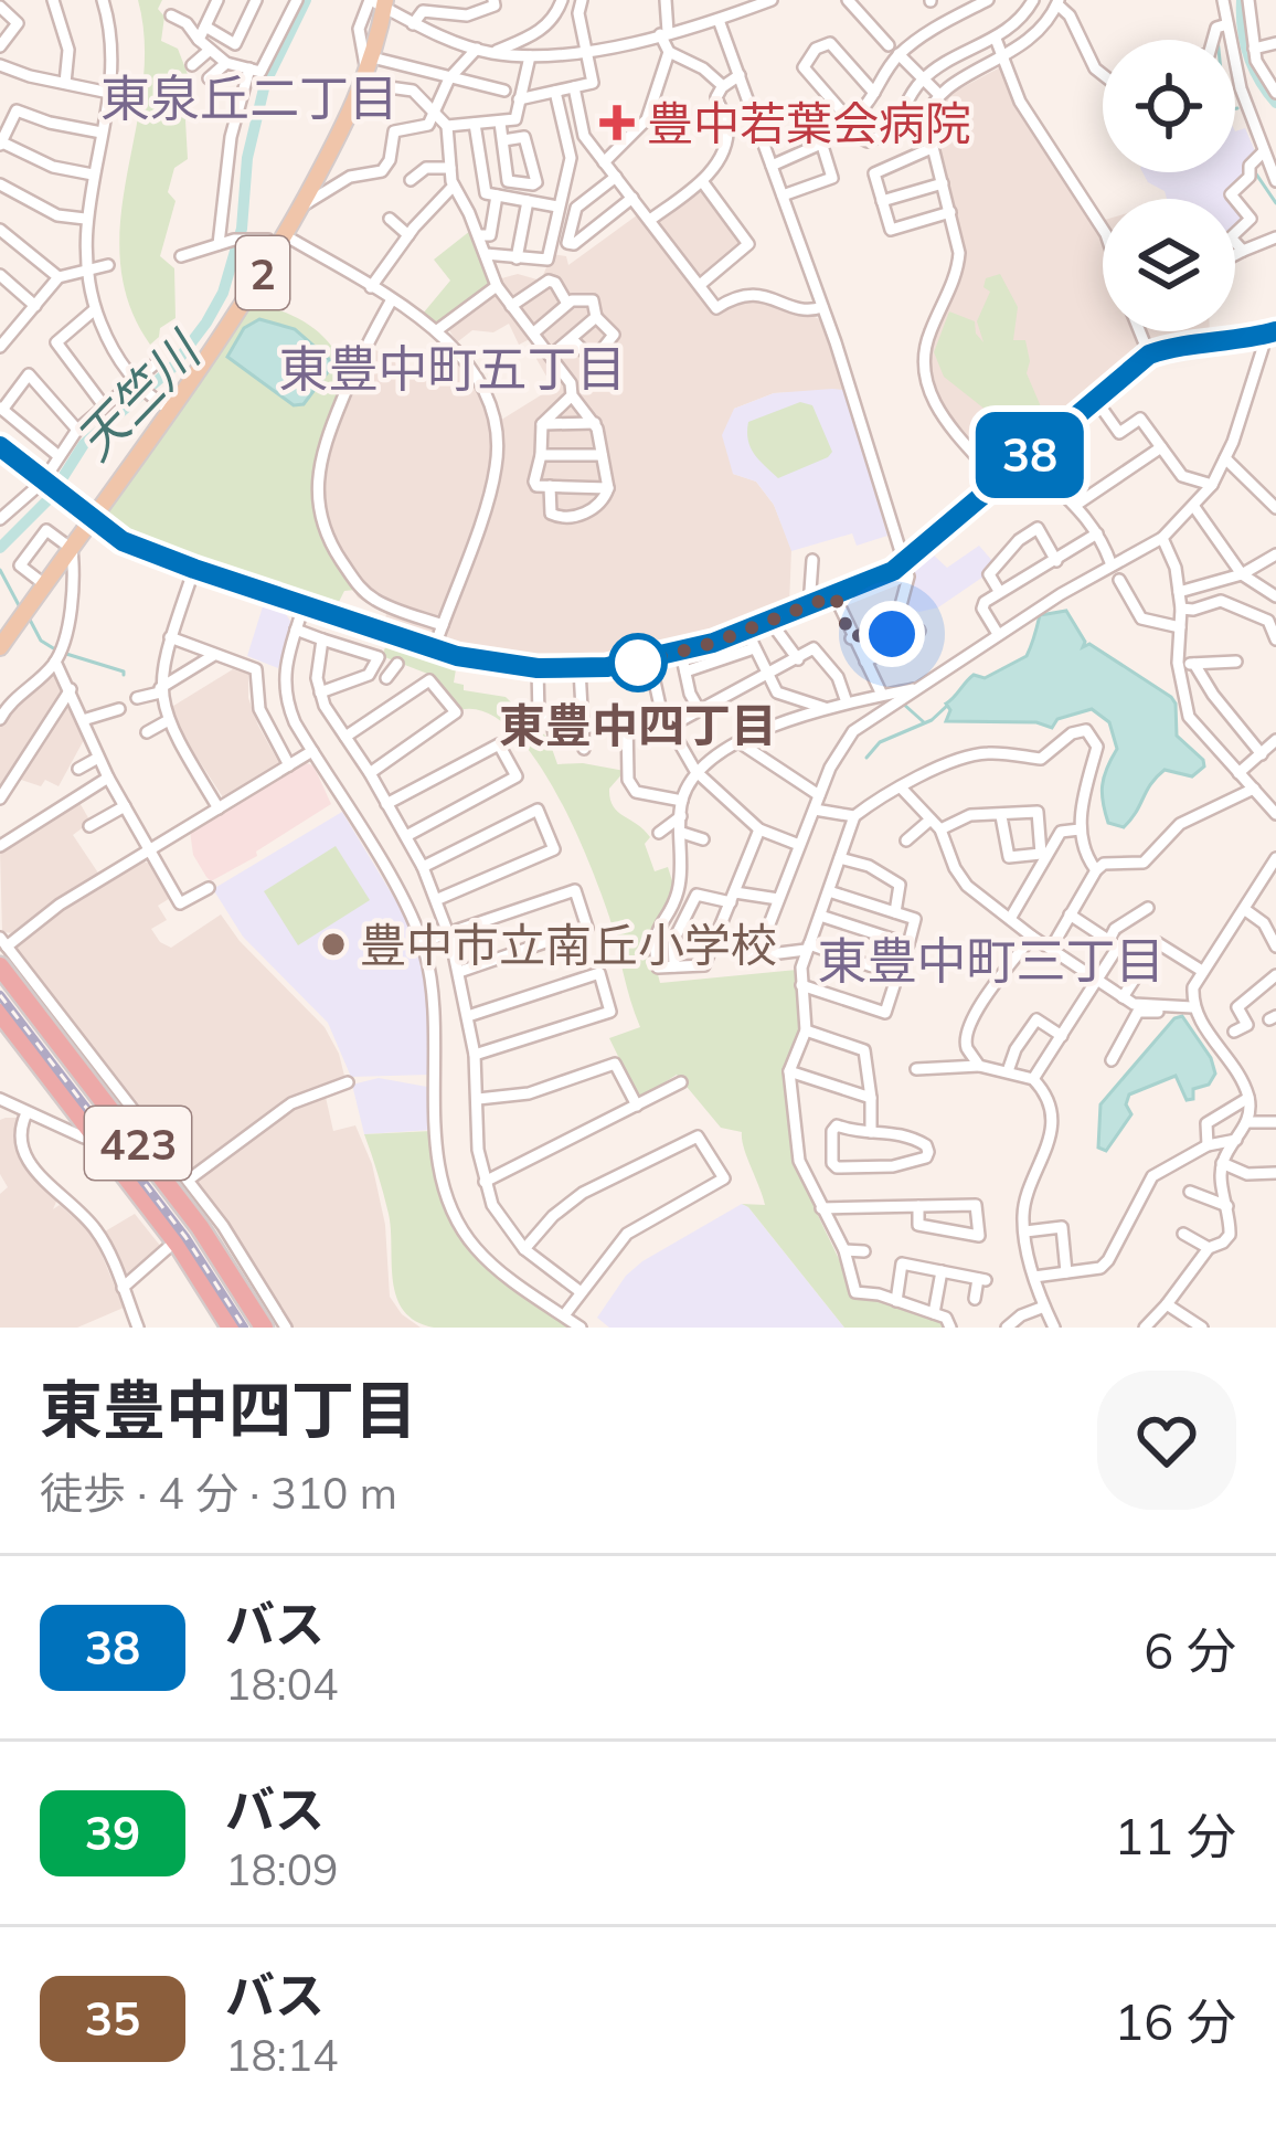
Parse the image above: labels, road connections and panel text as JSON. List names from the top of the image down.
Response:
{
  "streets": {
    "highway": ["423"],
    "main road": ["2"]
  },
  "districts": ["東泉丘二丁目", "東豊中町五丁目", "東豊中町三丁目"],
  "water": ["天竺川"],
  "places": {
    "health": ["豊中若葉会病院"],
    "other": ["東豊中四丁目", "豊中市立南丘小学校"]
  },
  "lines": ["bus line 38"],
  "page": {
    "on_map": "38",
    "heading": ["東豊中四丁目", "徒歩 · 4 分 · 310 m"],
    "list": [
      {
        "mark": "38",
        "name": "バス",
        "note": "18:04",
        "value": "6 分"
      },
      {
        "mark": "39",
        "name": "バス",
        "note": "18:09",
        "value": "11 分"
      },
      {
        "mark": "35",
        "name": "バス",
        "note": "18:14",
        "value": "16 分"
      }
    ]
  }
}
